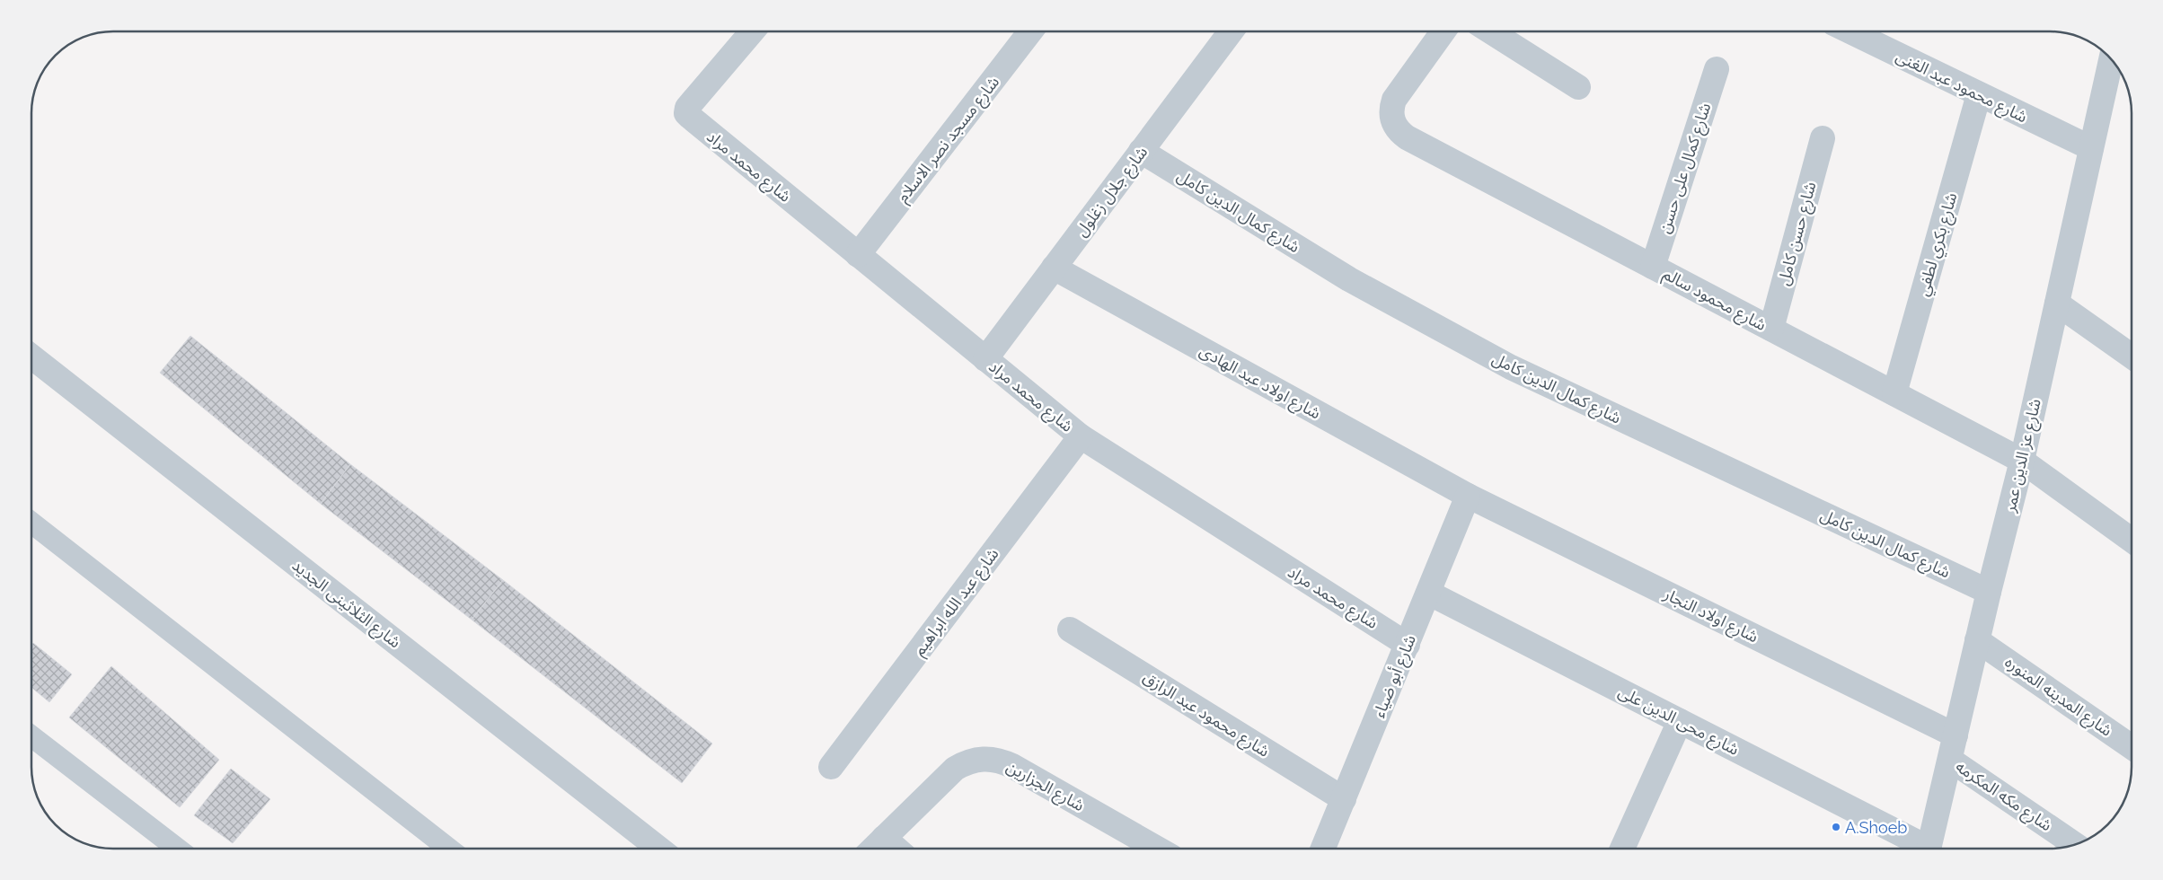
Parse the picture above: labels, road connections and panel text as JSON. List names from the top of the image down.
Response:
{
  "streets": {
    "street": [
      "شارع محمود عبد الغنى",
      "شارع مسجد نصر الاسلام",
      "شارع محمد مراد",
      "شارع كمال على حسن",
      "شارع جلال زغلول",
      "شارع كمال الدين كامل",
      "شارع حسن كامل",
      "شارع بكري لطفي",
      "شارع محمود سالم",
      "شارع اولاد عبد الهادى",
      "شارع عز الدين عمر",
      "شارع عبد الله ابراهيم",
      "شارع الثلاثينى الجديد",
      "شارع اولاد النجار",
      "شارع أبو ضياء",
      "شارع المدينه المنوره",
      "شارع محمود عبد الرازق",
      "شارع محى الدين على",
      "شارع الجزارين",
      "شارع مكه المكرمه"
    ]
  },
  "crossings": [
    ["شارع محمود عبد الغنى", "شارع بكري لطفي"],
    ["شارع محمود عبد الغنى", "شارع عز الدين عمر"],
    ["شارع مسجد نصر الاسلام", "شارع محمد مراد"],
    ["شارع محمد مراد", "شارع جلال زغلول"],
    ["شارع محمد مراد", "شارع عبد الله ابراهيم"],
    ["شارع محمد مراد", "شارع أبو ضياء"],
    ["شارع كمال على حسن", "شارع محمود سالم"],
    ["شارع جلال زغلول", "شارع كمال الدين كامل"],
    ["شارع جلال زغلول", "شارع اولاد عبد الهادى"],
    ["شارع كمال الدين كامل", "شارع عز الدين عمر"],
    ["شارع حسن كامل", "شارع محمود سالم"],
    ["شارع بكري لطفي", "شارع محمود سالم"],
    ["شارع محمود سالم", "شارع عز الدين عمر"],
    ["شارع اولاد عبد الهادى", "شارع اولاد النجار"],
    ["شارع اولاد عبد الهادى", "شارع أبو ضياء"],
    ["شارع عز الدين عمر", "شارع اولاد النجار"],
    ["شارع عز الدين عمر", "شارع المدينه المنوره"],
    ["شارع عز الدين عمر", "شارع مكه المكرمه"],
    ["شارع اولاد النجار", "شارع أبو ضياء"],
    ["شارع أبو ضياء", "شارع محمود عبد الرازق"],
    ["شارع أبو ضياء", "شارع محى الدين على"]
  ],
  "places": ["A.Shoeb"]
}
